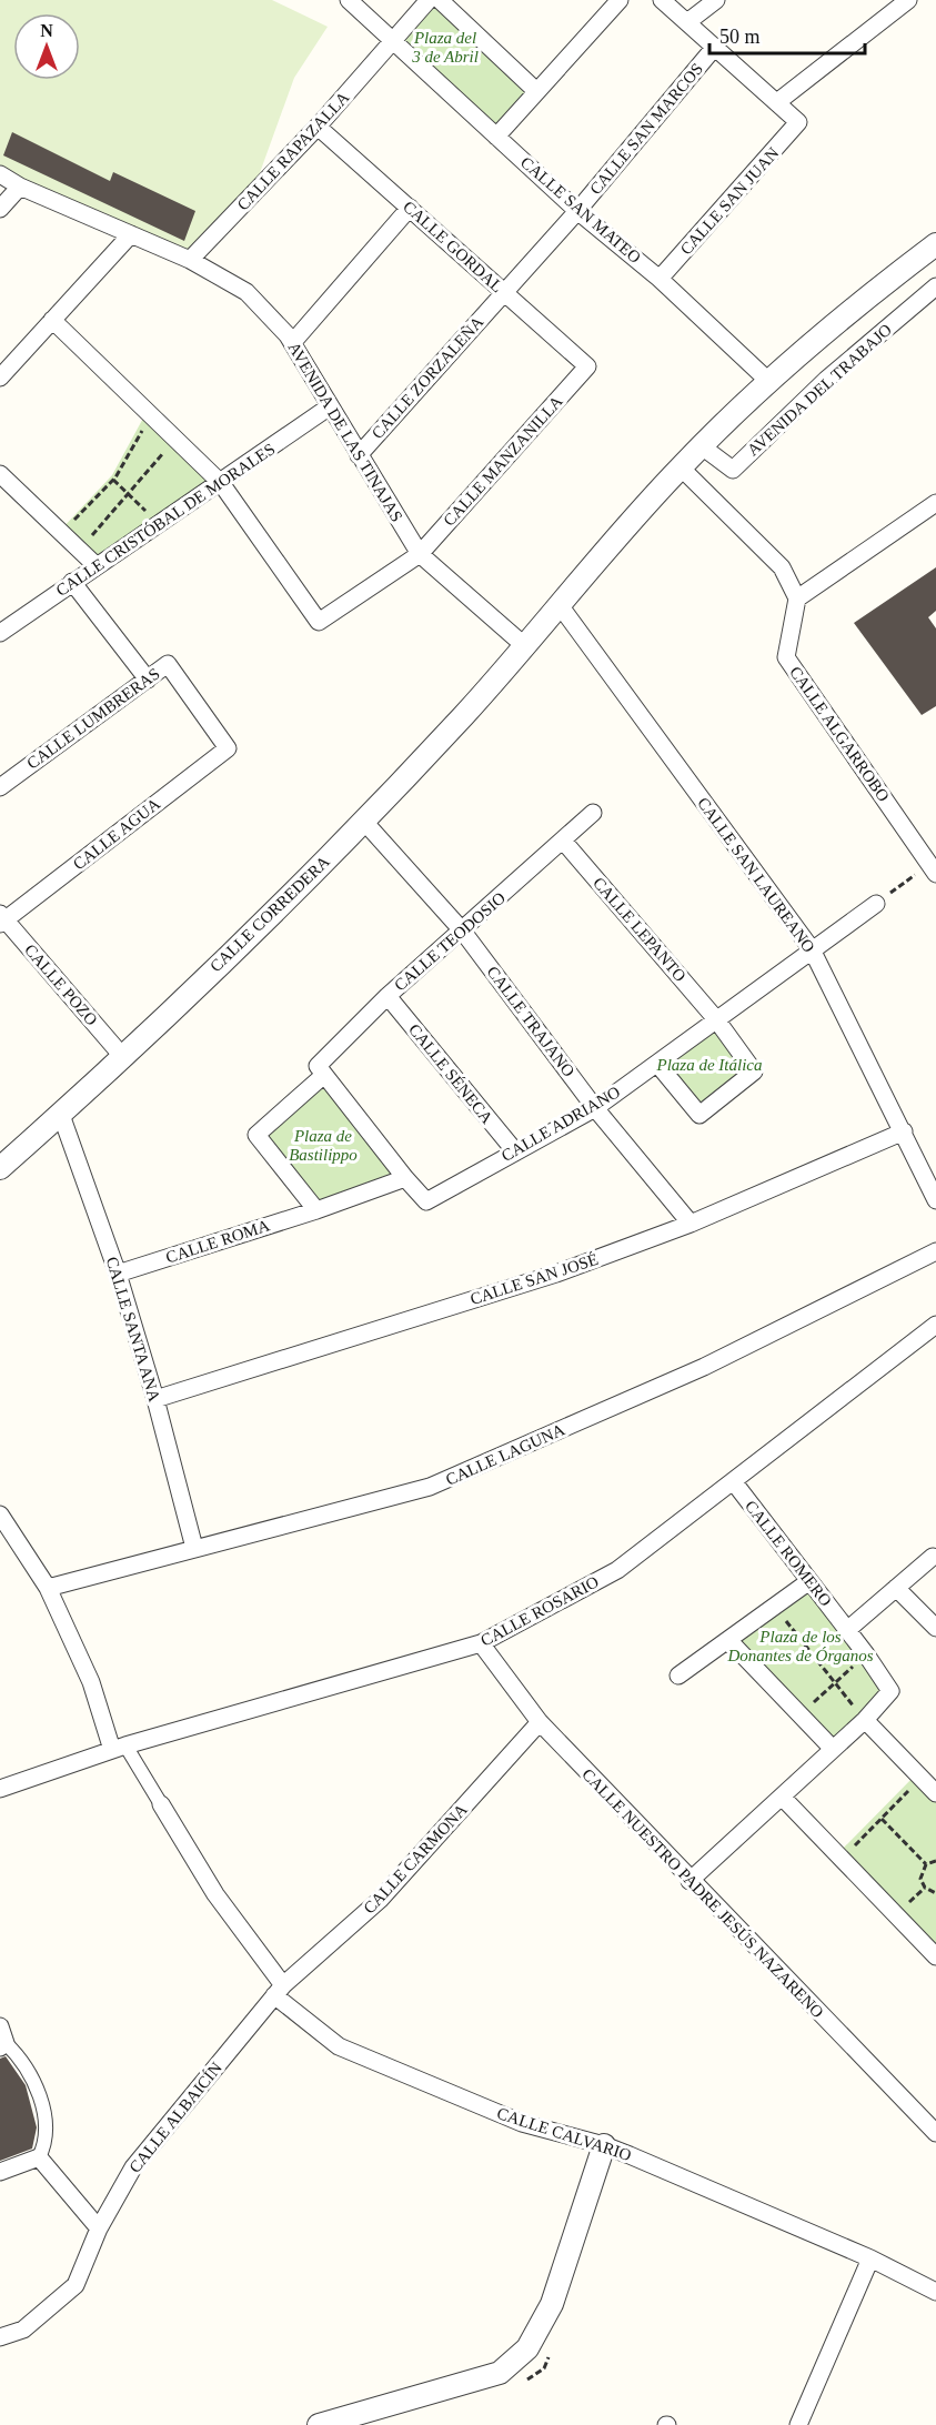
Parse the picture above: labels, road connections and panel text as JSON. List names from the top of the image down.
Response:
{
  "streets": {
    "street": [
      "CALLE SAN MARCOS",
      "CALLE RAPAZALLA",
      "CALLE SAN JUAN",
      "CALLE SAN MATEO",
      "CALLE GORDAL",
      "CALLE ZORZALEÑA",
      "AVENIDA DEL TRABAJO",
      "AVENIDA DE LAS TINAJAS",
      "CALLE MANZANILLA",
      "CALLE CRISTÓBAL DE MORALES",
      "CALLE LUMBRERAS",
      "CALLE ALGARROBO",
      "CALLE AGUA",
      "CALLE SAN LAUREANO",
      "CALLE CORREDERA",
      "CALLE LEPANTO",
      "CALLE TEODOSIO",
      "CALLE POZO",
      "CALLE TRAJANO",
      "CALLE SÉNECA",
      "CALLE ADRIANO",
      "CALLE ROMA",
      "CALLE SAN JOSÉ",
      "CALLE SANTA ANA",
      "CALLE LAGUNA",
      "CALLE ROMERO",
      "CALLE ROSARIO",
      "CALLE CARMONA",
      "CALLE NUESTRO PADRE JESÚS NAZARENO",
      "CALLE ALBAICÍN",
      "CALLE CALVARIO"
    ]
  },
  "crossings": [
    ["CALLE SAN MARCOS", "CALLE SAN MATEO"],
    ["CALLE SAN MARCOS", "CALLE ZORZALEÑA"],
    ["CALLE RAPAZALLA", "CALLE SAN MATEO"],
    ["CALLE RAPAZALLA", "CALLE GORDAL"],
    ["CALLE RAPAZALLA", "AVENIDA DE LAS TINAJAS"],
    ["CALLE SAN JUAN", "CALLE SAN MATEO"],
    ["CALLE SAN MATEO", "CALLE ZORZALEÑA"],
    ["CALLE GORDAL", "CALLE ZORZALEÑA"],
    ["CALLE GORDAL", "CALLE MANZANILLA"],
    ["CALLE ZORZALEÑA", "AVENIDA DE LAS TINAJAS"],
    ["AVENIDA DE LAS TINAJAS", "CALLE MANZANILLA"],
    ["AVENIDA DE LAS TINAJAS", "CALLE CRISTÓBAL DE MORALES"],
    ["AVENIDA DE LAS TINAJAS", "CALLE CORREDERA"],
    ["CALLE MANZANILLA", "CALLE CRISTÓBAL DE MORALES"],
    ["CALLE LUMBRERAS", "CALLE AGUA"],
    ["CALLE AGUA", "CALLE POZO"],
    ["CALLE SAN LAUREANO", "CALLE ADRIANO"],
    ["CALLE SAN LAUREANO", "CALLE SAN JOSÉ"],
    ["CALLE CORREDERA", "CALLE POZO"],
    ["CALLE CORREDERA", "CALLE TRAJANO"],
    ["CALLE CORREDERA", "CALLE SANTA ANA"],
    ["CALLE LEPANTO", "CALLE TEODOSIO"],
    ["CALLE LEPANTO", "CALLE ADRIANO"],
    ["CALLE TEODOSIO", "CALLE TRAJANO"],
    ["CALLE TEODOSIO", "CALLE SÉNECA"],
    ["CALLE TRAJANO", "CALLE ADRIANO"],
    ["CALLE TRAJANO", "CALLE SAN JOSÉ"],
    ["CALLE SÉNECA", "CALLE ADRIANO"],
    ["CALLE ROMA", "CALLE SANTA ANA"],
    ["CALLE SAN JOSÉ", "CALLE SANTA ANA"],
    ["CALLE SANTA ANA", "CALLE LAGUNA"],
    ["CALLE ROMERO", "CALLE ROSARIO"],
    ["CALLE ROSARIO", "CALLE NUESTRO PADRE JESÚS NAZARENO"],
    ["CALLE CARMONA", "CALLE NUESTRO PADRE JESÚS NAZARENO"],
    ["CALLE CARMONA", "CALLE ALBAICÍN"],
    ["CALLE CARMONA", "CALLE CALVARIO"],
    ["CALLE ALBAICÍN", "CALLE CALVARIO"]
  ],
  "parks": [
    "Plaza del 3 de Abril",
    "Plaza de Itálica",
    "Plaza de Bastilippo",
    "Plaza de los Donantes de Órganos"
  ],
  "scale_bar": "50 m",
  "north": "top"
}
